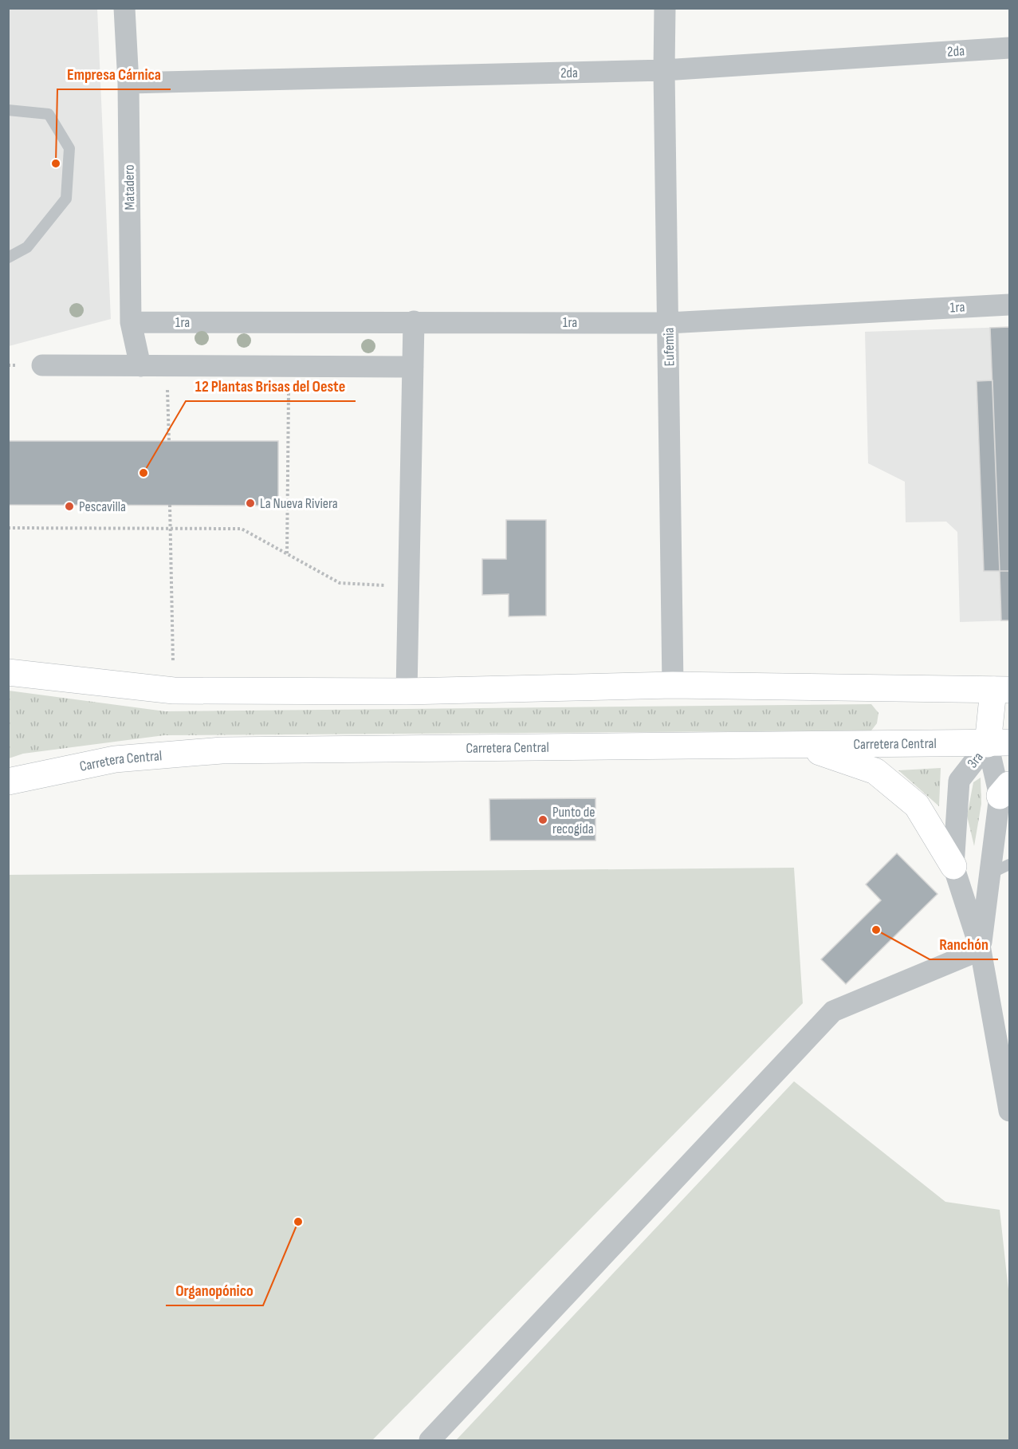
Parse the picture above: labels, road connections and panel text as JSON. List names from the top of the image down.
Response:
{
  "streets": {
    "main road": ["Carretera Central"],
    "street": [
      "2da",
      "Matadero",
      "1ra",
      "Eufemia",
      "3ra"
    ]
  },
  "crossings": [
    ["2da", "Matadero"],
    ["2da", "Eufemia"],
    ["Matadero", "1ra"],
    ["1ra", "Eufemia"],
    ["Carretera Central", "3ra"]
  ],
  "places": [
    "Empresa Cárnica",
    "12 Plantas Brisas del Oeste",
    "La Nueva Riviera",
    "Pescavilla",
    "Punto de recogida",
    "Ranchón",
    "Organopónico"
  ]
}
